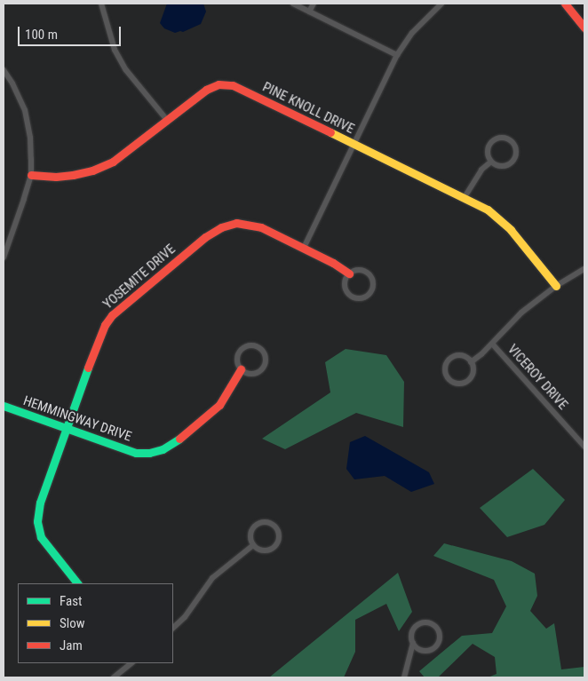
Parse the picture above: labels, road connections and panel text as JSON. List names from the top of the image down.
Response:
{
  "streets": {
    "street": [
      "PINE KNOLL DRIVE",
      "YOSEMITE DRIVE",
      "VICEROY DRIVE",
      "HEMMINGWAY DRIVE"
    ]
  },
  "crossings": [
    ["YOSEMITE DRIVE", "HEMMINGWAY DRIVE"]
  ],
  "legend": ["Fast", "Slow", "Jam"],
  "scale_bar": "100 m"
}
